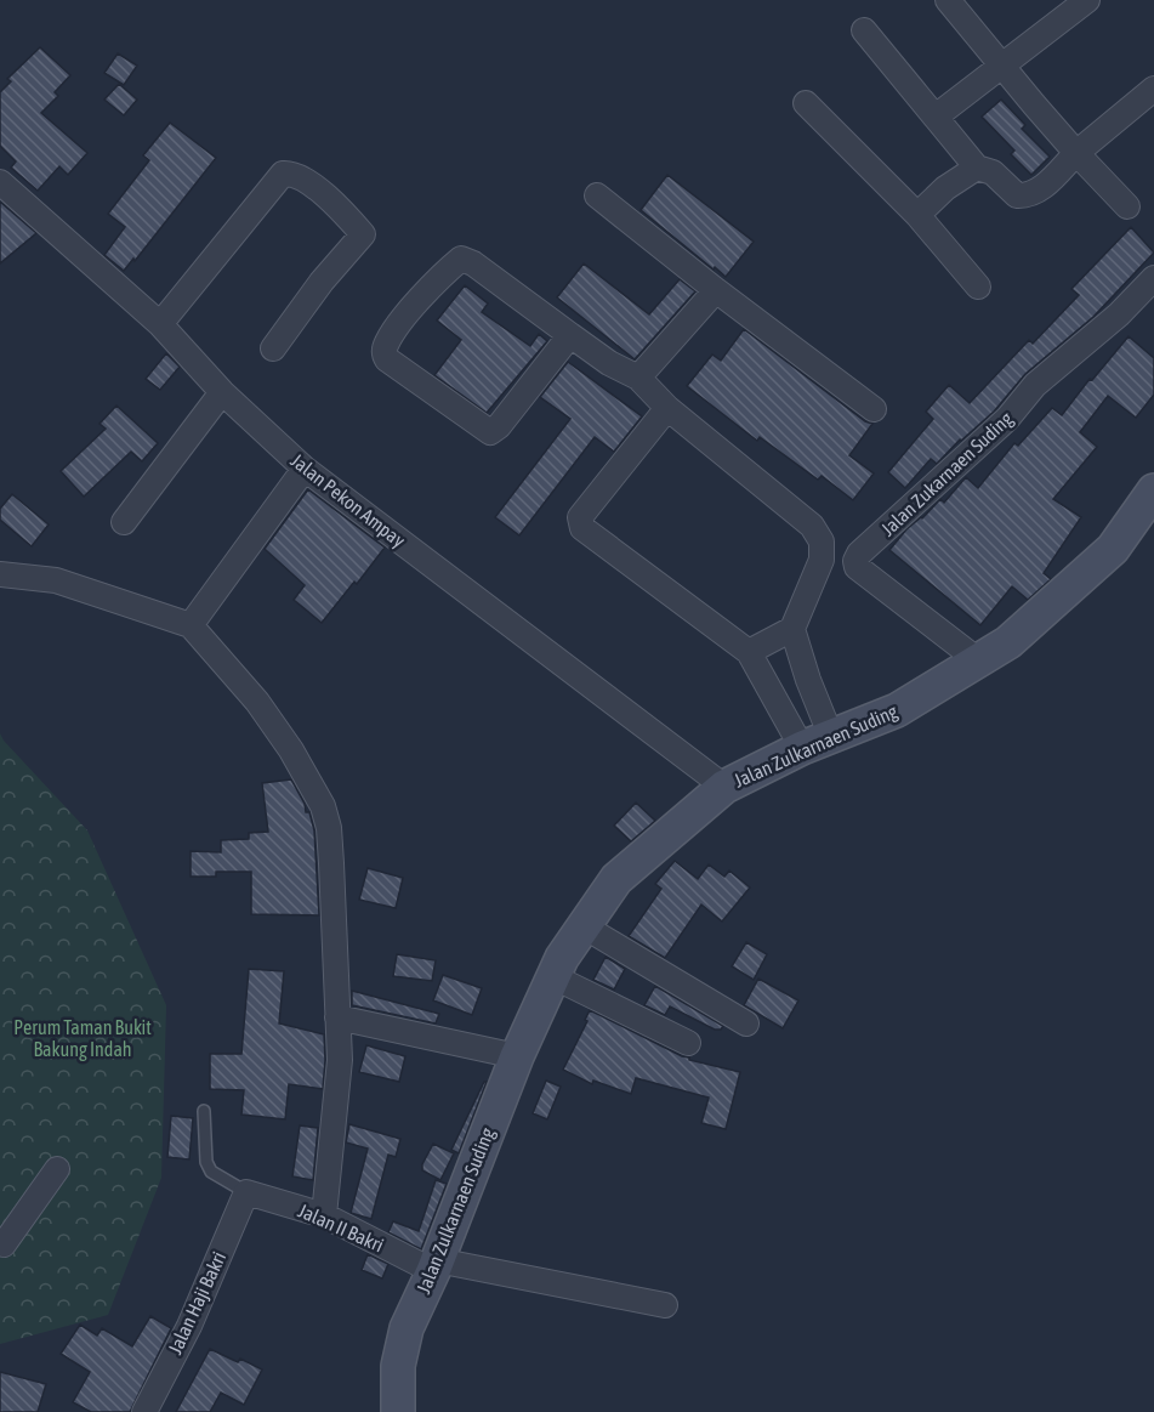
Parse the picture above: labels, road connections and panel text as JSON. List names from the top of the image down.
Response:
{
  "streets": {
    "street": [
      "Jalan Zukarnaen Suding",
      "Jalan Pekon Ampay",
      "Jalan Zulkarnaen Suding",
      "Jalan II Bakri",
      "Jalan Haji Bakri"
    ]
  },
  "crossings": [
    ["Jalan Zukarnaen Suding", "Jalan Zulkarnaen Suding"],
    ["Jalan Pekon Ampay", "Jalan Zulkarnaen Suding"],
    ["Jalan Zulkarnaen Suding", "Jalan II Bakri"],
    ["Jalan II Bakri", "Jalan Haji Bakri"]
  ],
  "parks": ["Perum Taman Bukit Bakung Indah"]
}
